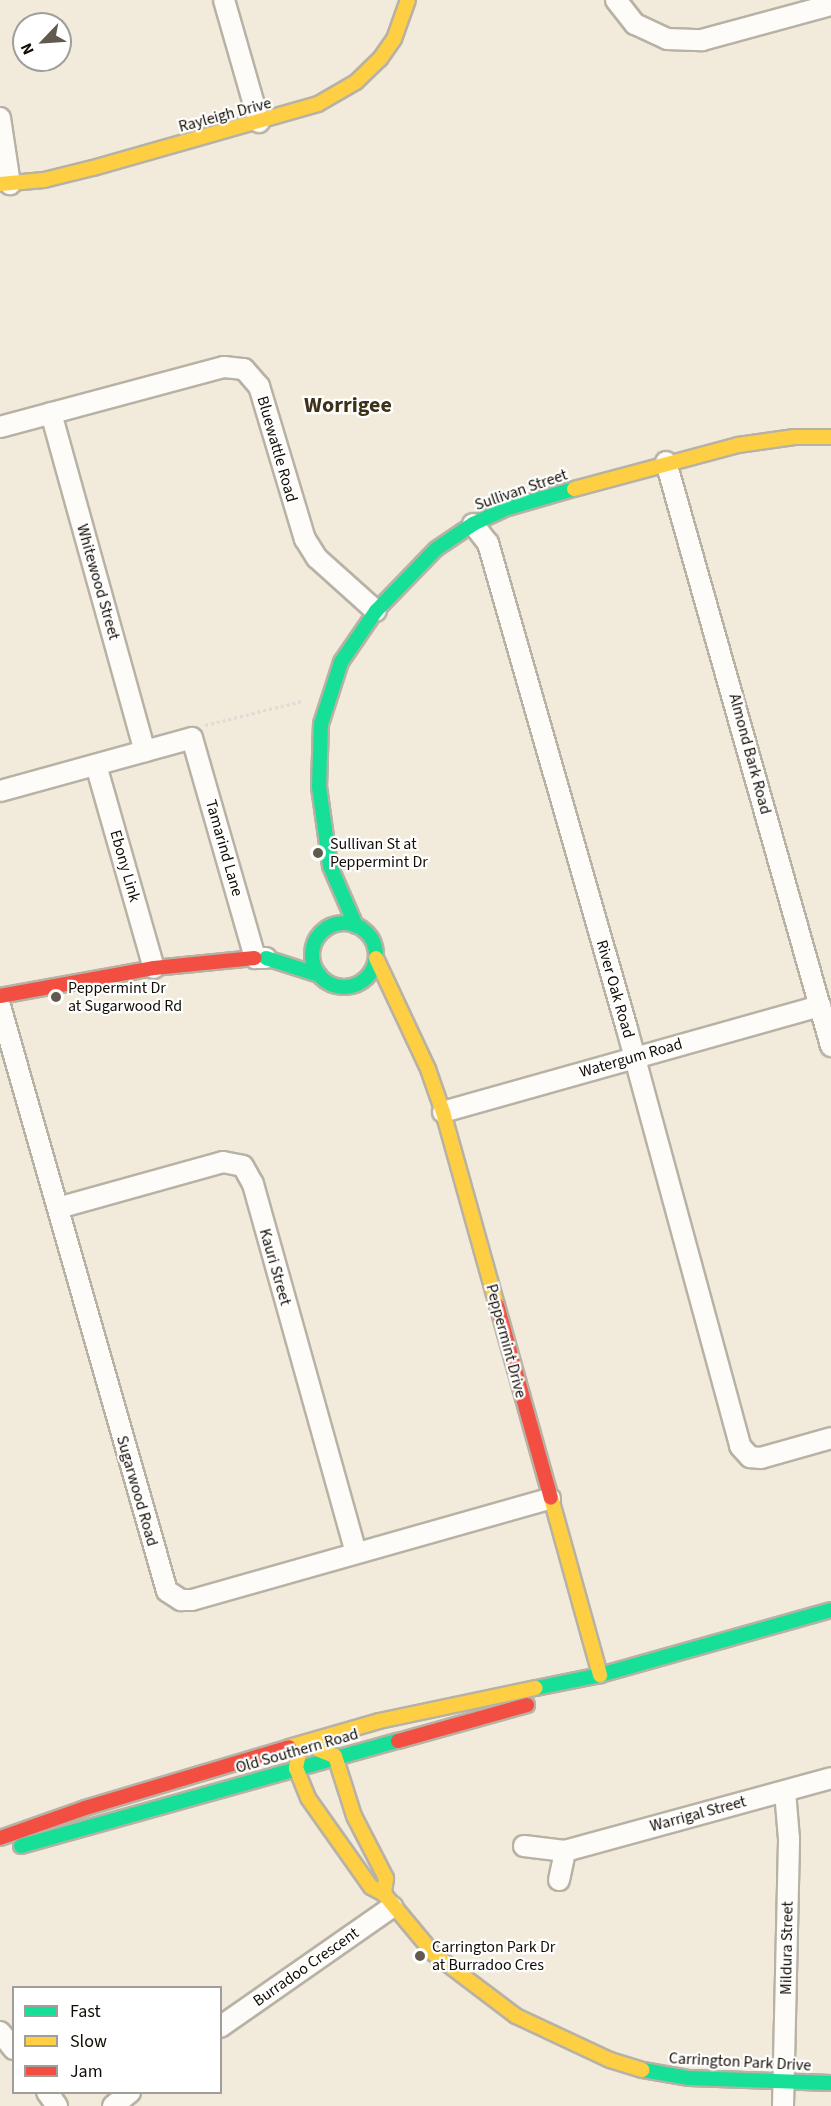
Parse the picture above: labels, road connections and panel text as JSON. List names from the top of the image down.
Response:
{
  "streets": {
    "street": [
      "Rayleigh Drive",
      "Bluewattle Road",
      "Sullivan Street",
      "Whitewood Street",
      "Almond Bark Road",
      "Tamarind Lane",
      "Ebony Link",
      "River Oak Road",
      "Watergum Road",
      "Kauri Street",
      "Peppermint Drive",
      "Sugarwood Road",
      "Old Southern Road",
      "Warrigal Street",
      "Mildura Street",
      "Burradoo Crescent",
      "Carrington Park Drive"
    ]
  },
  "crossings": [
    ["Bluewattle Road", "Sullivan Street"],
    ["Bluewattle Road", "Whitewood Street"],
    ["Sullivan Street", "Almond Bark Road"],
    ["Sullivan Street", "River Oak Road"],
    ["Sullivan Street", "Peppermint Drive"],
    ["Whitewood Street", "Tamarind Lane"],
    ["Almond Bark Road", "Watergum Road"],
    ["River Oak Road", "Watergum Road"],
    ["Watergum Road", "Peppermint Drive"],
    ["Kauri Street", "Sugarwood Road"],
    ["Peppermint Drive", "Sugarwood Road"],
    ["Peppermint Drive", "Old Southern Road"],
    ["Old Southern Road", "Carrington Park Drive"],
    ["Warrigal Street", "Mildura Street"],
    ["Mildura Street", "Carrington Park Drive"],
    ["Burradoo Crescent", "Carrington Park Drive"]
  ],
  "districts": ["Worrigee"],
  "places": ["Sullivan St at Peppermint Dr", "Peppermint Dr at Sugarwood Rd", "Carrington Park Dr at Burradoo Cres"],
  "legend": ["Fast", "Slow", "Jam"],
  "north": "bottom left"
}
